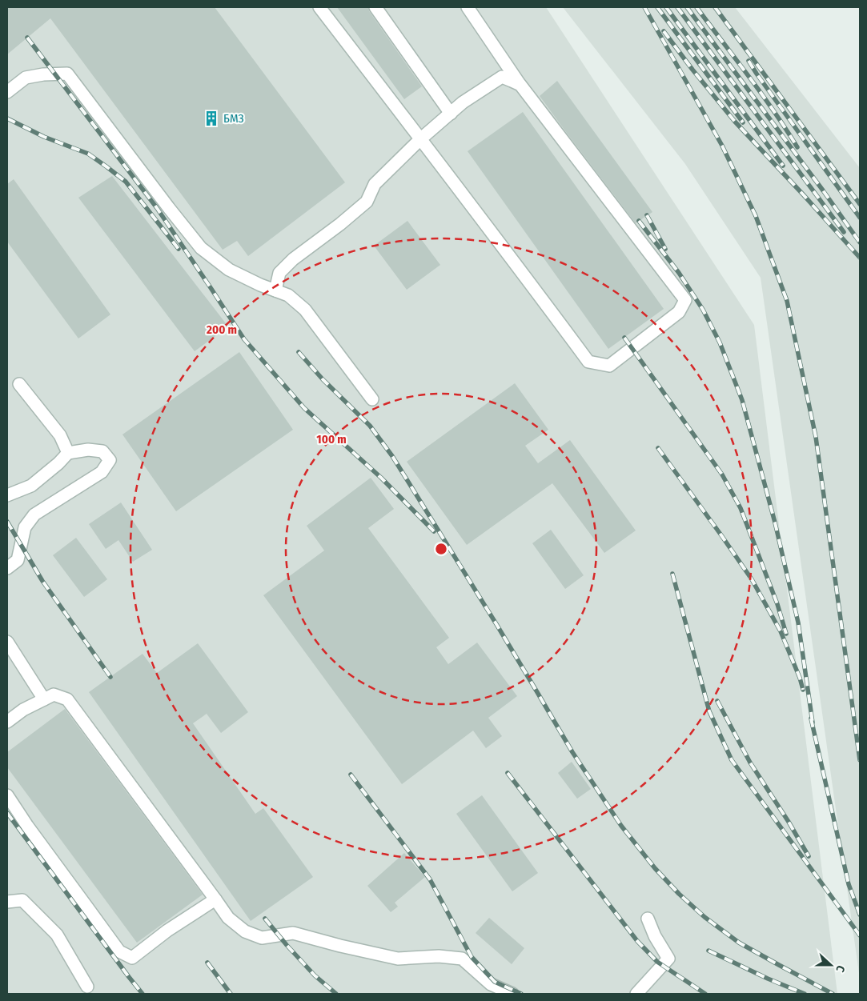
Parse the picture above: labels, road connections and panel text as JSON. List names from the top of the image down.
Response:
{
  "places": {
    "building": ["БМЗ"]
  },
  "north": "right",
  "rings": ["200 m", "100 m"]
}
